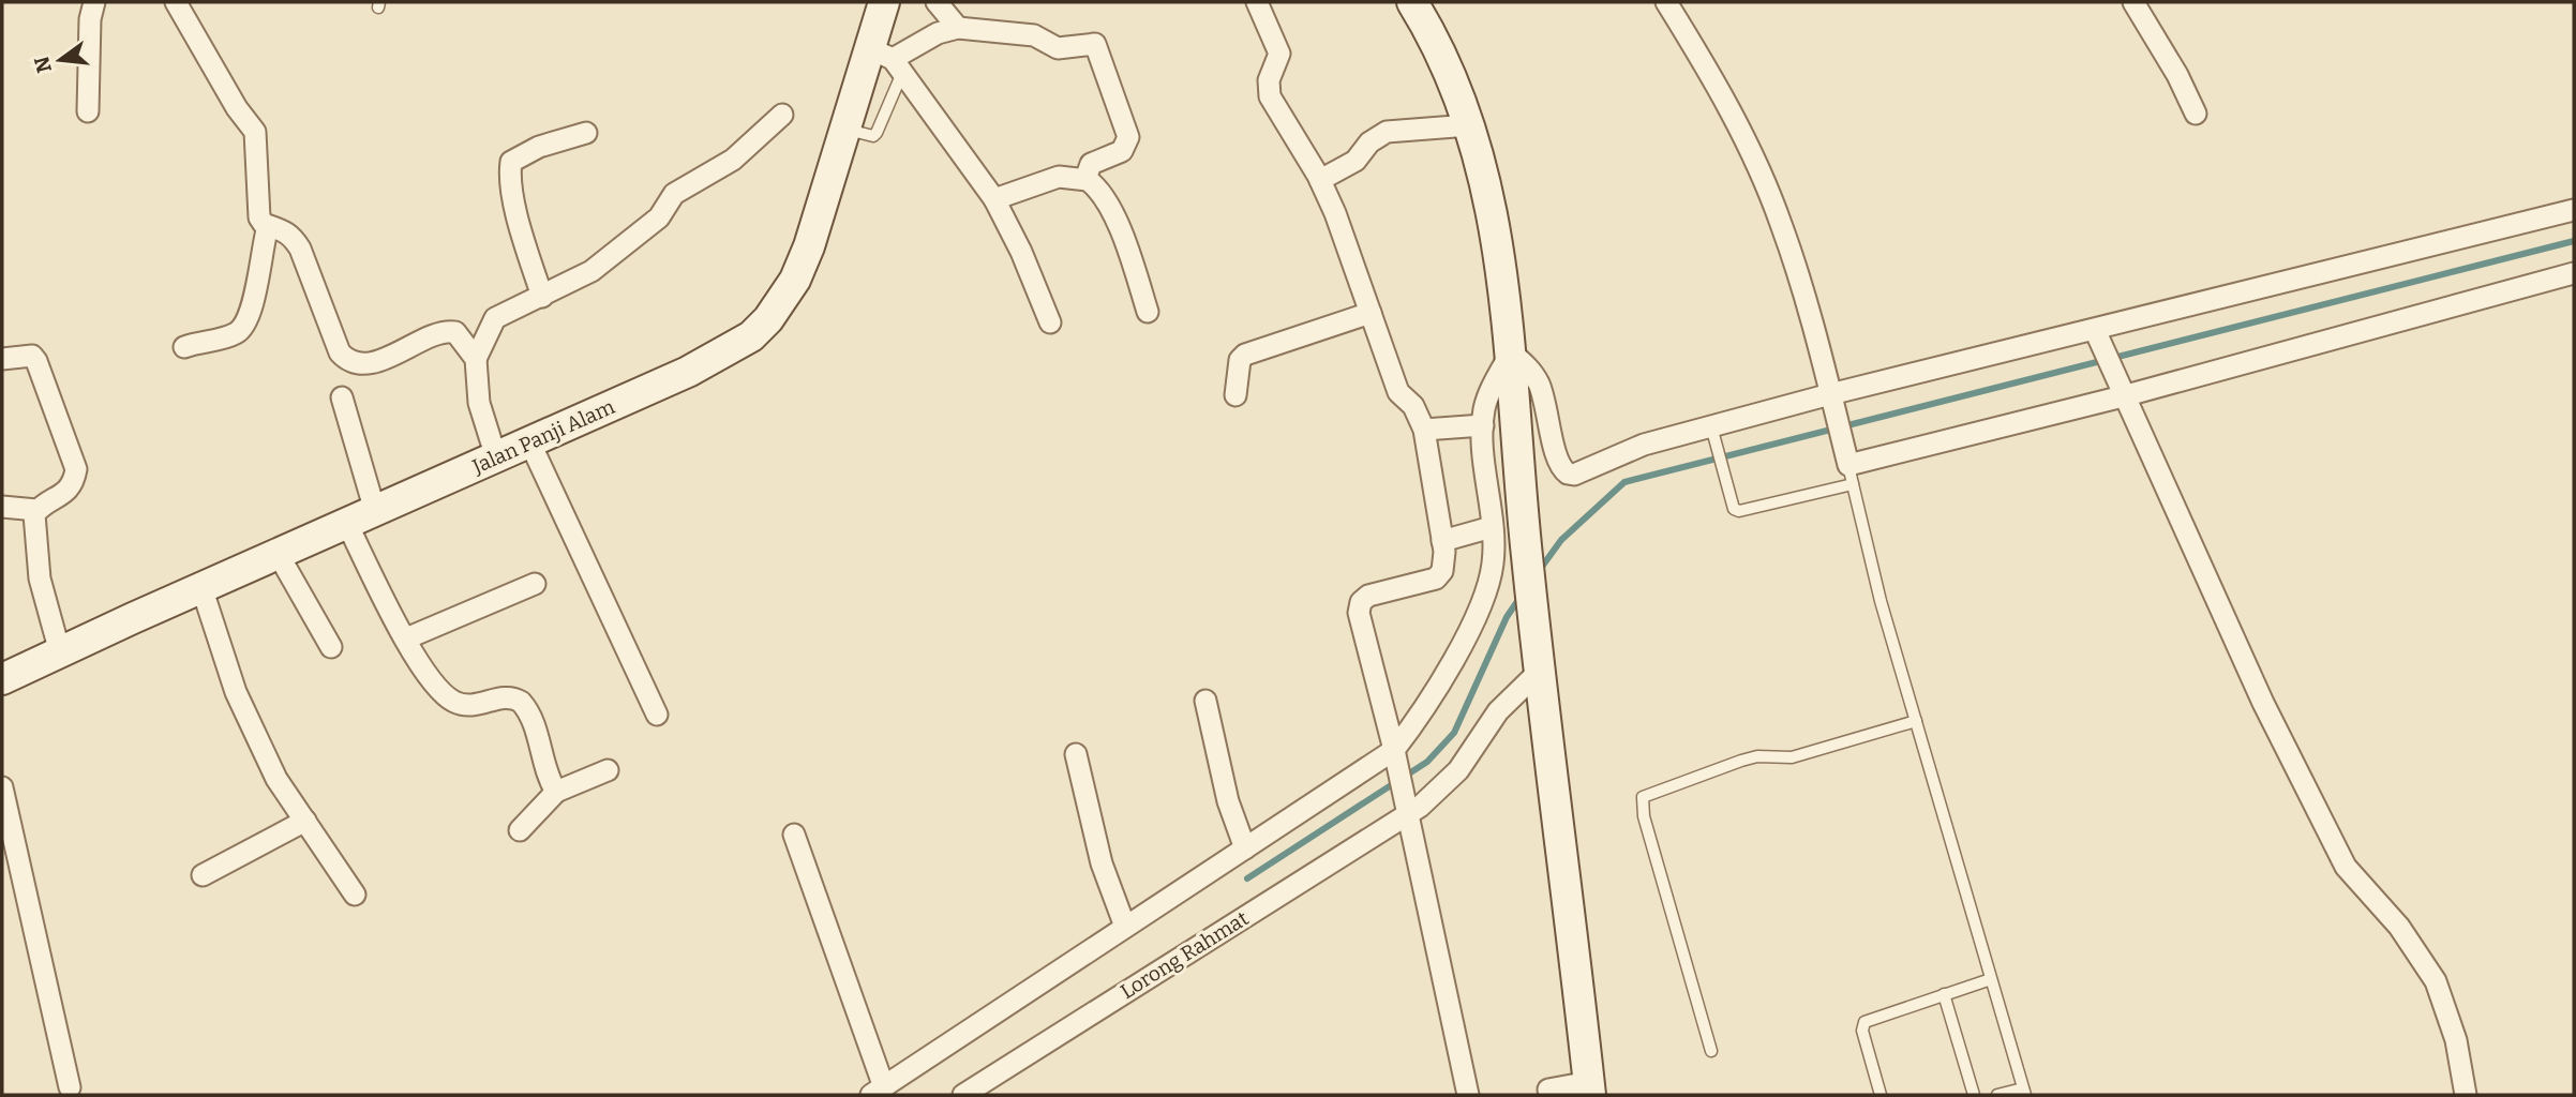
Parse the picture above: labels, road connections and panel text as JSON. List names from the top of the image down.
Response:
{
  "streets": {
    "main road": ["Jalan Panji Alam"],
    "street": ["Lorong Rahmat"]
  },
  "north": "left"
}
